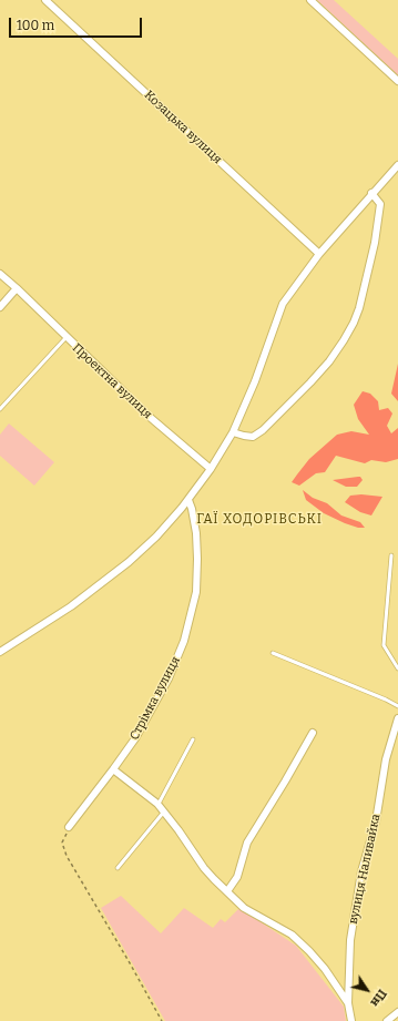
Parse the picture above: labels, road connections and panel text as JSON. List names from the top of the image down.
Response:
{
  "streets": {
    "street": [
      "Козацька вулиця",
      "Проектна вулиця",
      "Стрімка вулиця",
      "вулиця Наливайка"
    ]
  },
  "districts": ["ГАЇ ХОДОРІВСЬКІ"],
  "scale_bar": "100 m",
  "north": "bottom right"
}
